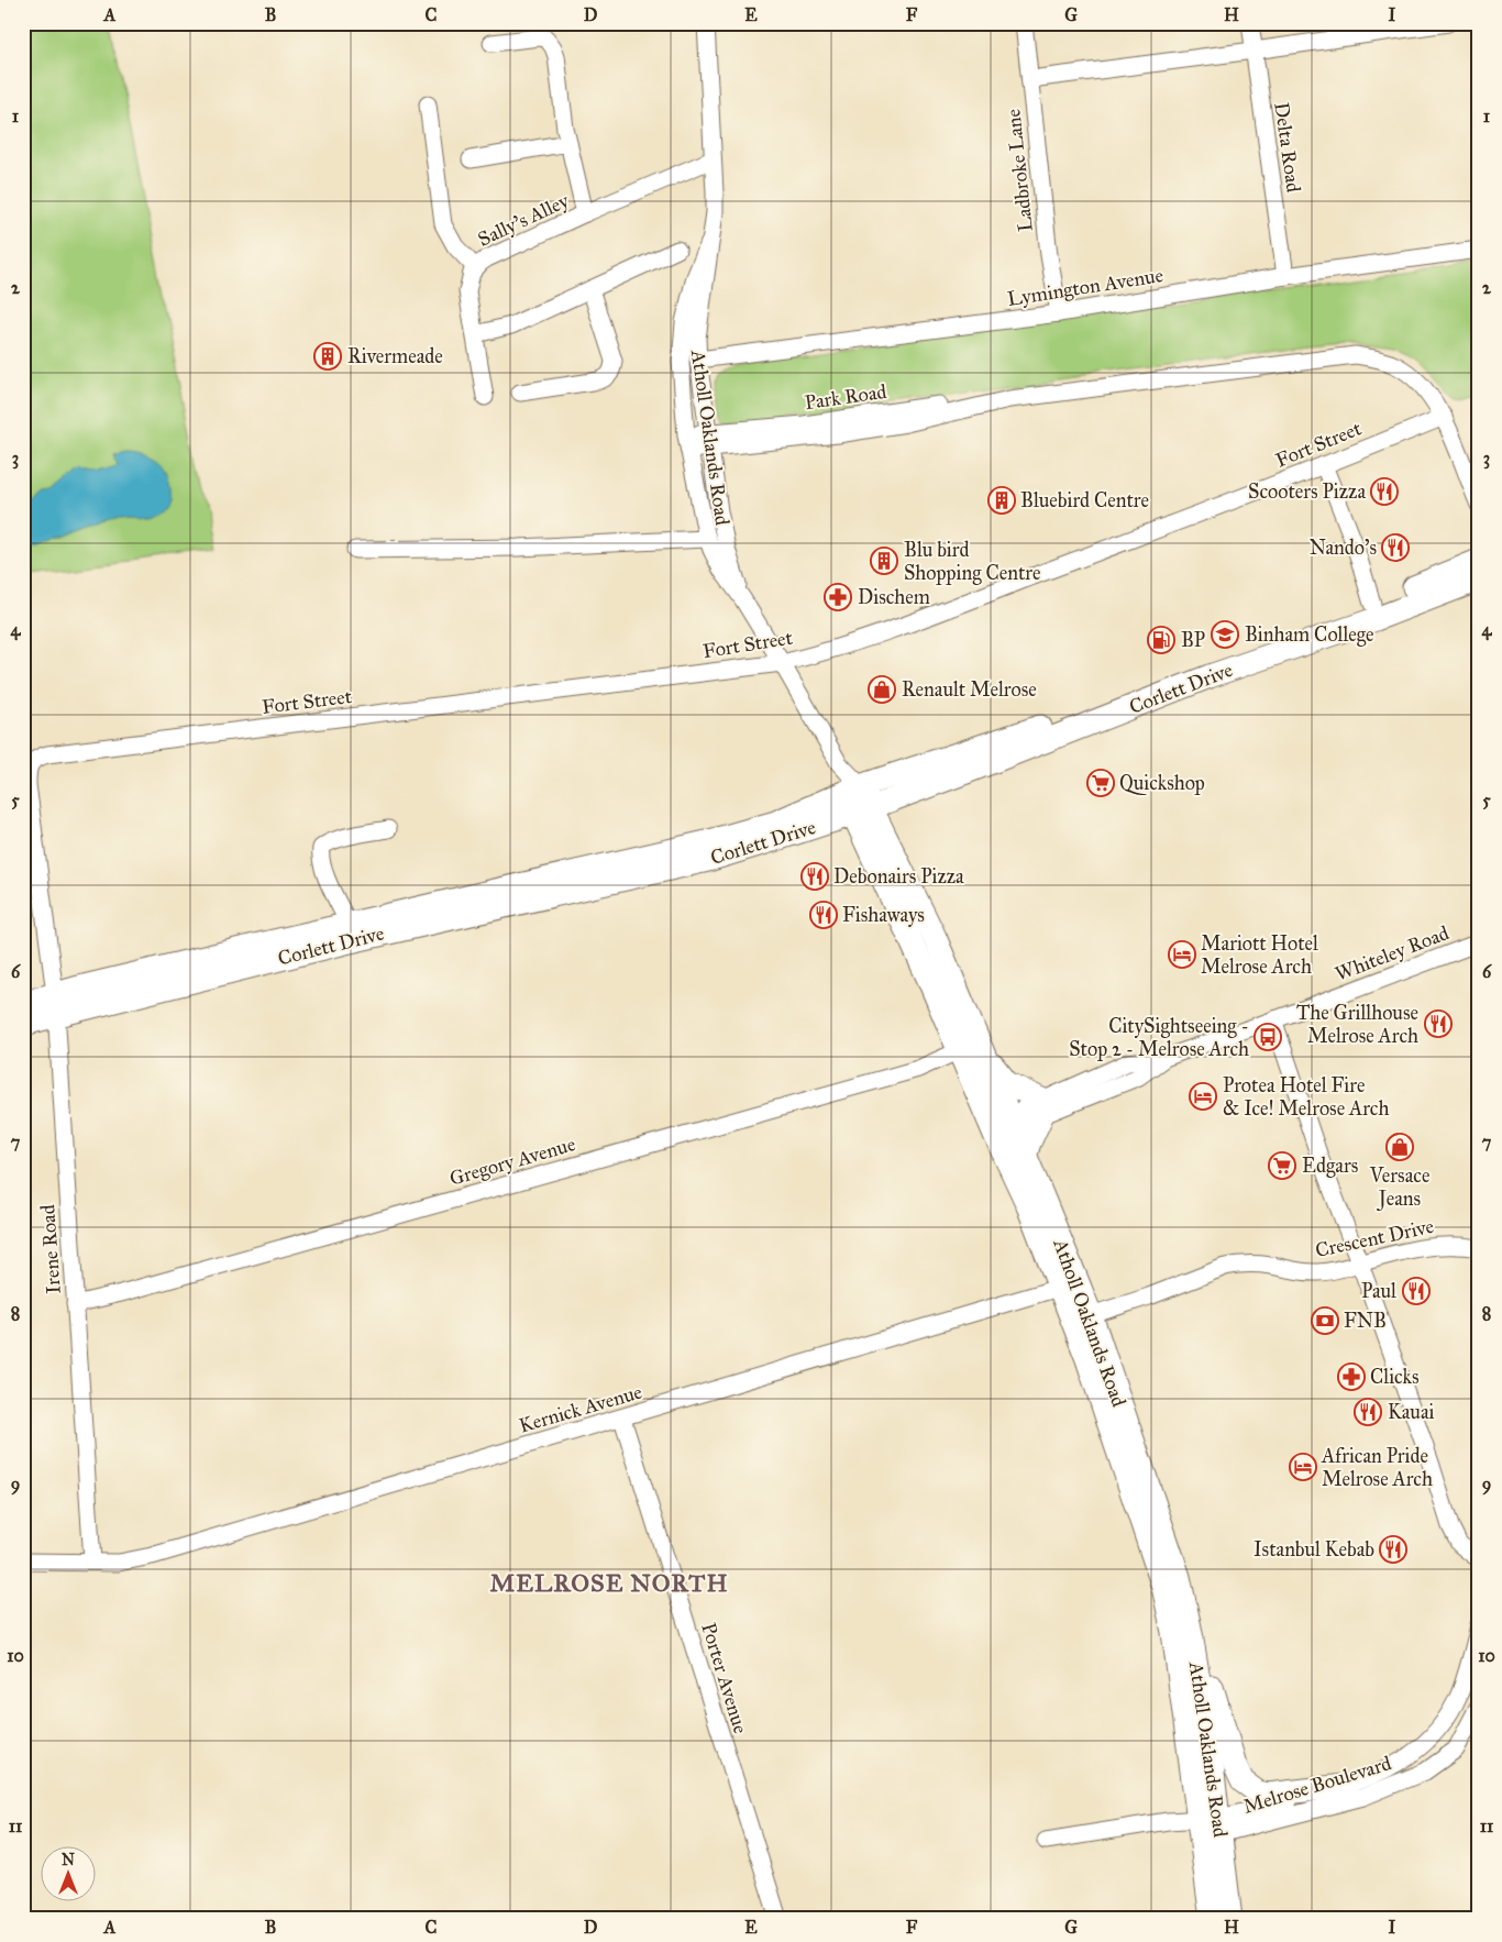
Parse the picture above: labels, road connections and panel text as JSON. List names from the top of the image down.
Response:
{
  "streets": {
    "main road": ["Atholl Oaklands Road", "Corlett Drive"],
    "street": [
      "Delta Road",
      "Ladbroke Lane",
      "Sally's Alley",
      "Lymington Avenue",
      "Park Road",
      "Fort Street",
      "Whiteley Road",
      "Gregory Avenue",
      "Crescent Drive",
      "Irene Road",
      "Kernick Avenue",
      "Porter Avenue",
      "Melrose Boulevard"
    ]
  },
  "crossings": [
    ["Delta Road", "Lymington Avenue"],
    ["Ladbroke Lane", "Lymington Avenue"],
    ["Sally's Alley", "Atholl Oaklands Road"],
    ["Lymington Avenue", "Atholl Oaklands Road"],
    ["Park Road", "Atholl Oaklands Road"],
    ["Park Road", "Fort Street"],
    ["Atholl Oaklands Road", "Fort Street"],
    ["Atholl Oaklands Road", "Corlett Drive"],
    ["Atholl Oaklands Road", "Whiteley Road"],
    ["Atholl Oaklands Road", "Gregory Avenue"],
    ["Atholl Oaklands Road", "Crescent Drive"],
    ["Atholl Oaklands Road", "Kernick Avenue"],
    ["Atholl Oaklands Road", "Melrose Boulevard"],
    ["Fort Street", "Irene Road"],
    ["Corlett Drive", "Irene Road"],
    ["Gregory Avenue", "Irene Road"],
    ["Irene Road", "Kernick Avenue"],
    ["Kernick Avenue", "Porter Avenue"]
  ],
  "districts": ["MELROSE NORTH"],
  "places": {
    "building": ["Rivermeade", "Bluebird Centre", "Blu bird Shopping Centre"],
    "restaurant": [
      "Scooters Pizza",
      "Nando's",
      "Debonairs Pizza",
      "Fishaways",
      "The Grillhouse Melrose Arch",
      "Paul",
      "Kauai",
      "Istanbul Kebab"
    ],
    "pharmacy": ["Dischem", "Clicks"],
    "school or university": ["Binham College"],
    "fuel station": ["BP"],
    "shop": ["Renault Melrose", "Versace Jeans"],
    "supermarket": ["Quickshop", "Edgars"],
    "hotel": ["Mariott Hotel Melrose Arch", "Protea Hotel Fire & Ice! Melrose Arch", "African Pride Melrose Arch"],
    "bus stop": ["CitySightseeing - Stop 2 - Melrose Arch"],
    "bank": ["FNB"]
  },
  "north": "top",
  "grid": {
    "columns": [
      "A",
      "B",
      "C",
      "D",
      "E",
      "F",
      "G",
      "H",
      "I"
    ],
    "rows": [
      "1",
      "2",
      "3",
      "4",
      "5",
      "6",
      "7",
      "8",
      "9",
      "10",
      "11"
    ]
  }
}
